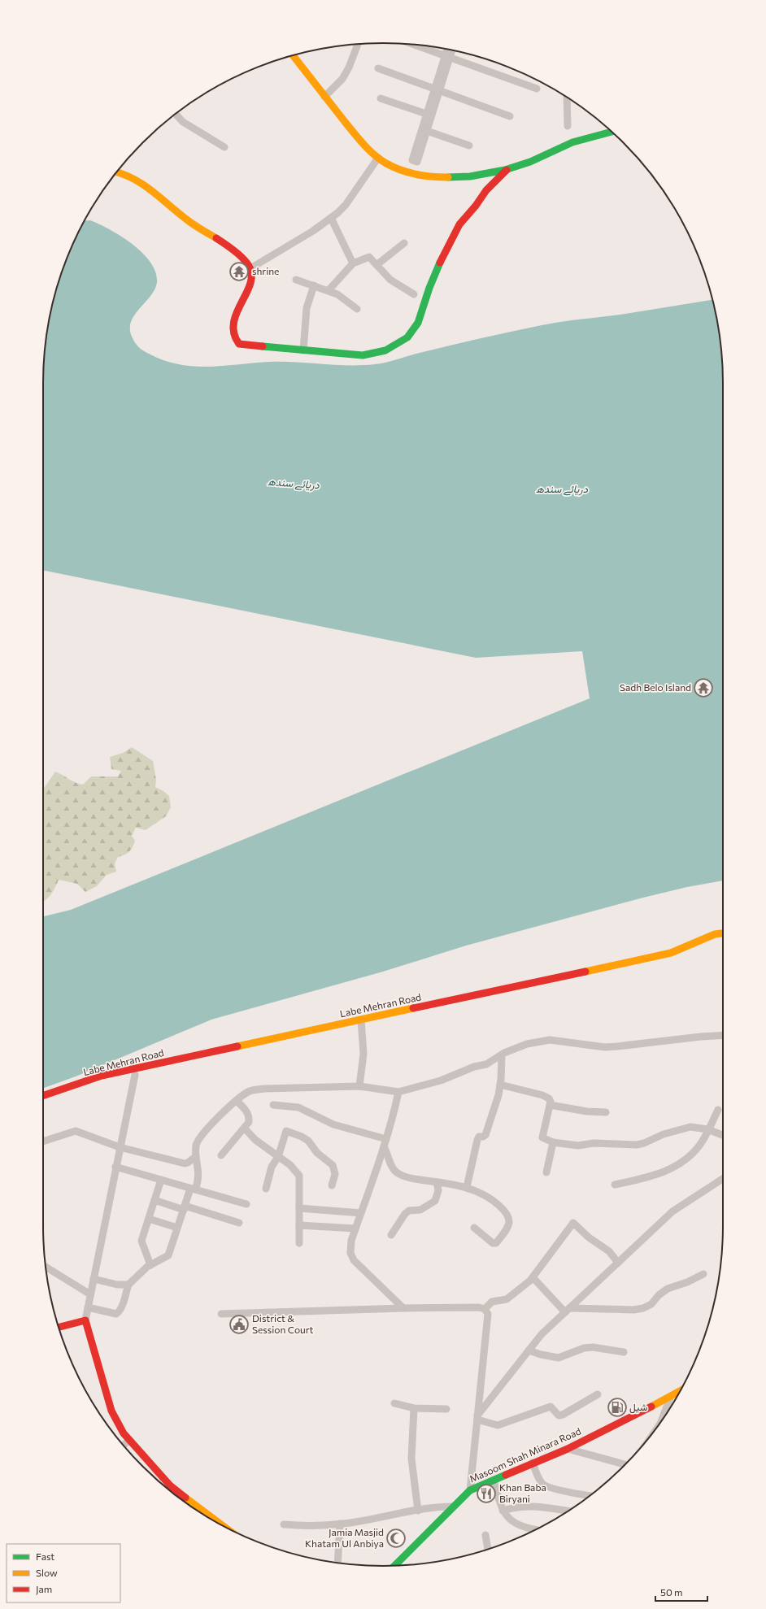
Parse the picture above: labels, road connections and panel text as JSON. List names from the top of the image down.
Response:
{
  "streets": {
    "street": ["Labe Mehran Road", "Masoom Shah Minara Road"]
  },
  "water": ["دریائے سندھ"],
  "places": {
    "temple": ["shrine", "Sadh Belo Island"],
    "public building": ["District & Session Court"],
    "fuel station": ["شیل"],
    "restaurant": ["Khan Baba Biryani"],
    "mosque": ["Jamia Masjid Khatam Ul Anbiya"]
  },
  "legend": ["Fast", "Slow", "Jam"],
  "scale_bar": "50 m"
}
